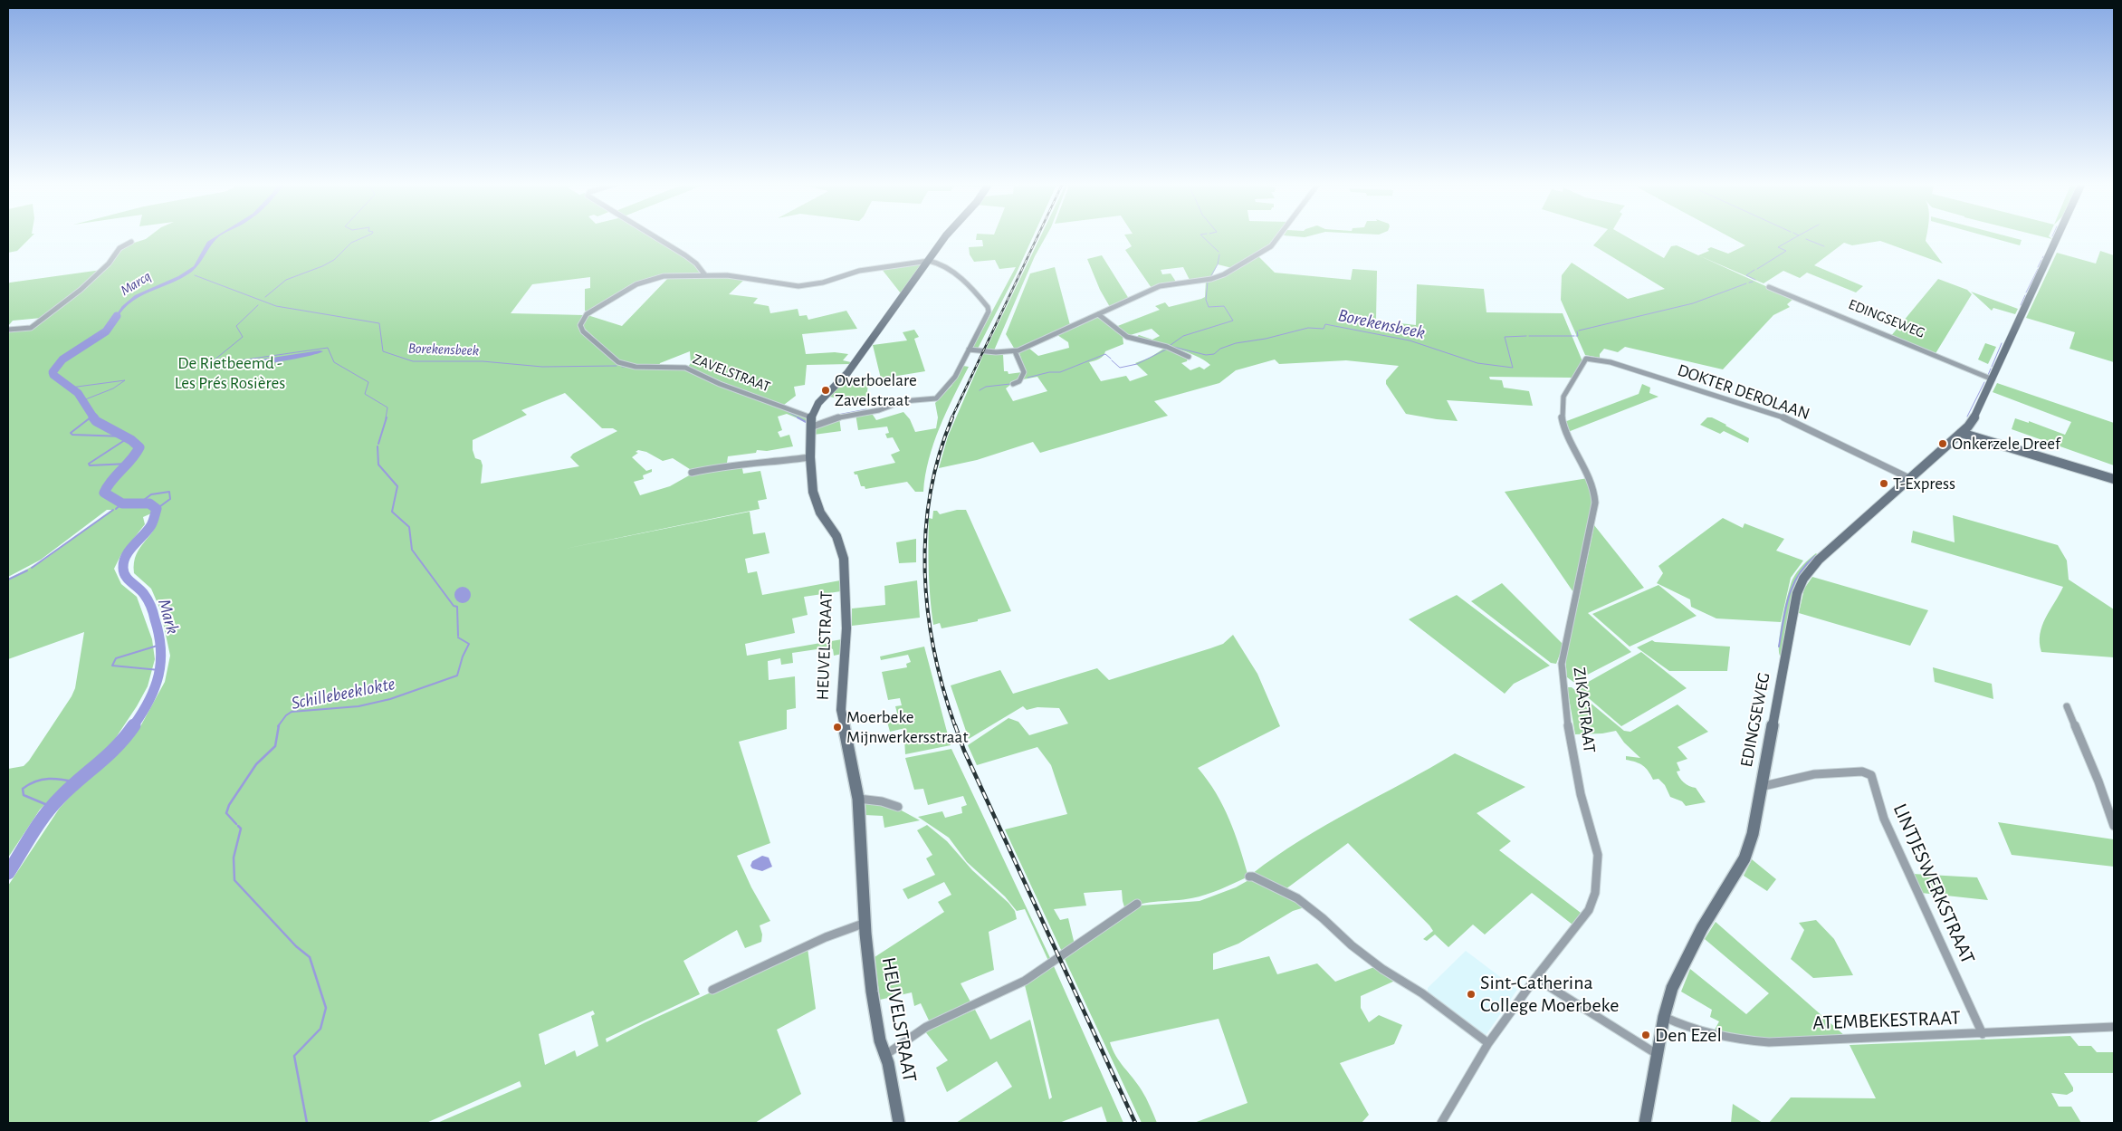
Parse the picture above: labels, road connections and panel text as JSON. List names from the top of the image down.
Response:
{
  "streets": {
    "main road": ["EDINGSEWEG", "HEUVELSTRAAT"],
    "street": [
      "ZAVELSTRAAT",
      "DOKTER DEROLAAN",
      "ZIKASTRAAT",
      "LINTJESWERKSTRAAT",
      "ATEMBEKESTRAAT"
    ]
  },
  "crossings": [
    ["EDINGSEWEG", "DOKTER DEROLAAN"],
    ["EDINGSEWEG", "LINTJESWERKSTRAAT"],
    ["EDINGSEWEG", "ATEMBEKESTRAAT"],
    ["ZAVELSTRAAT", "HEUVELSTRAAT"],
    ["DOKTER DEROLAAN", "ZIKASTRAAT"],
    ["LINTJESWERKSTRAAT", "ATEMBEKESTRAAT"]
  ],
  "water": [
    "Marcq",
    "Borekensbeek",
    "Mark",
    "Schillebeeklokte"
  ],
  "parks": ["De Rietbeemd - Les Prés Rosières"],
  "places": [
    "Overboelare Zavelstraat",
    "Onkerzele Dreef",
    "T-Express",
    "Moerbeke Mijnwerkersstraat",
    "Sint-Catherina College Moerbeke",
    "Den Ezel"
  ]
}
